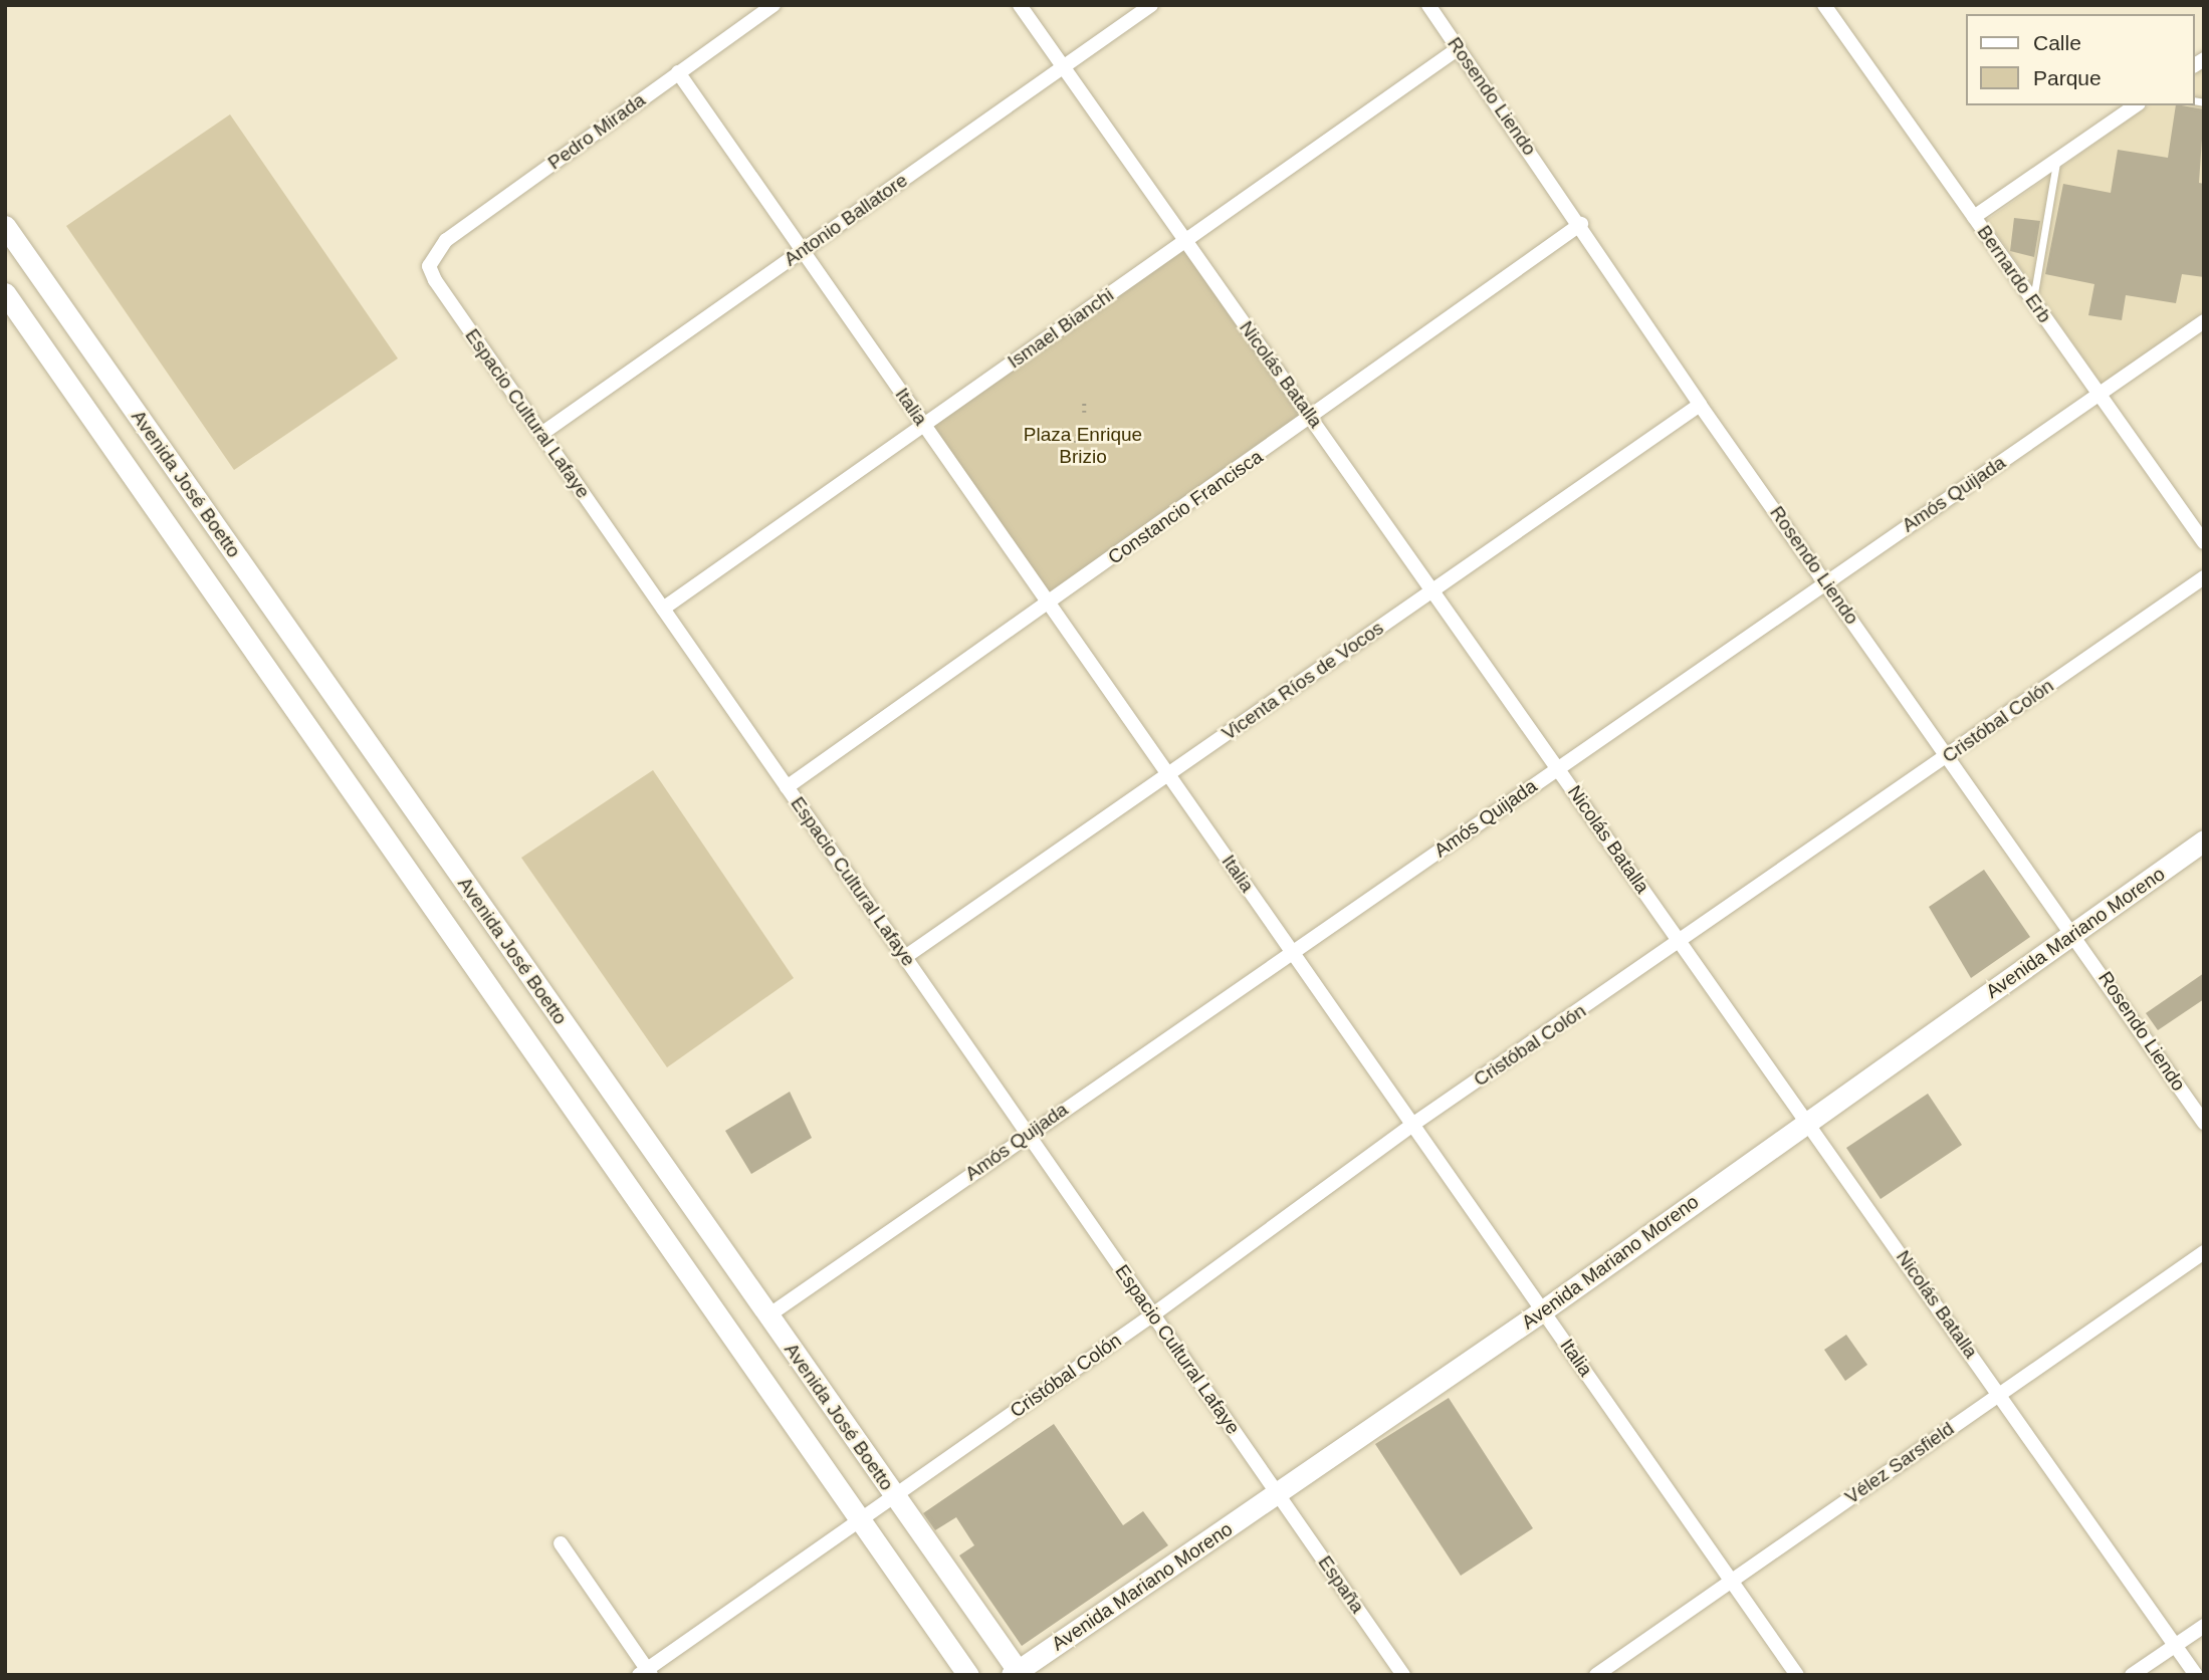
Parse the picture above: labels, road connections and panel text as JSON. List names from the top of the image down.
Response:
{
  "streets": {
    "main road": ["Avenida José Boetto", "Avenida Mariano Moreno"],
    "street": [
      "Rosendo Liendo",
      "Pedro Mirada",
      "Antonio Ballatore",
      "Bernardo Erb",
      "Ismael Bianchi",
      "Nicolás Batalla",
      "Italia",
      "Espacio Cultural Lafaye",
      "Amós Quijada",
      "Constancio Francisca",
      "Vicenta Ríos de Vocos",
      "Cristóbal Colón",
      "Vélez Sarsfield",
      "España"
    ]
  },
  "crossings": [
    ["Rosendo Liendo", "Ismael Bianchi"],
    ["Rosendo Liendo", "Amós Quijada"],
    ["Rosendo Liendo", "Constancio Francisca"],
    ["Rosendo Liendo", "Vicenta Ríos de Vocos"],
    ["Rosendo Liendo", "Cristóbal Colón"],
    ["Rosendo Liendo", "Avenida Mariano Moreno"],
    ["Pedro Mirada", "Italia"],
    ["Pedro Mirada", "Espacio Cultural Lafaye"],
    ["Antonio Ballatore", "Nicolás Batalla"],
    ["Antonio Ballatore", "Italia"],
    ["Antonio Ballatore", "Espacio Cultural Lafaye"],
    ["Bernardo Erb", "Amós Quijada"],
    ["Ismael Bianchi", "Nicolás Batalla"],
    ["Ismael Bianchi", "Italia"],
    ["Ismael Bianchi", "Espacio Cultural Lafaye"],
    ["Nicolás Batalla", "Amós Quijada"],
    ["Nicolás Batalla", "Constancio Francisca"],
    ["Nicolás Batalla", "Vicenta Ríos de Vocos"],
    ["Nicolás Batalla", "Cristóbal Colón"],
    ["Nicolás Batalla", "Avenida Mariano Moreno"],
    ["Nicolás Batalla", "Vélez Sarsfield"],
    ["Italia", "Amós Quijada"],
    ["Italia", "Constancio Francisca"],
    ["Italia", "Vicenta Ríos de Vocos"],
    ["Italia", "Cristóbal Colón"],
    ["Italia", "Avenida Mariano Moreno"],
    ["Italia", "Vélez Sarsfield"],
    ["Espacio Cultural Lafaye", "Amós Quijada"],
    ["Espacio Cultural Lafaye", "Constancio Francisca"],
    ["Espacio Cultural Lafaye", "Vicenta Ríos de Vocos"],
    ["Espacio Cultural Lafaye", "Cristóbal Colón"],
    ["Espacio Cultural Lafaye", "Avenida Mariano Moreno"],
    ["Espacio Cultural Lafaye", "España"],
    ["Avenida José Boetto", "Amós Quijada"],
    ["Avenida José Boetto", "Cristóbal Colón"],
    ["Avenida José Boetto", "Avenida Mariano Moreno"],
    ["Avenida Mariano Moreno", "España"]
  ],
  "parks": ["Plaza Enrique Brizio"],
  "legend": ["Calle", "Parque"]
}
